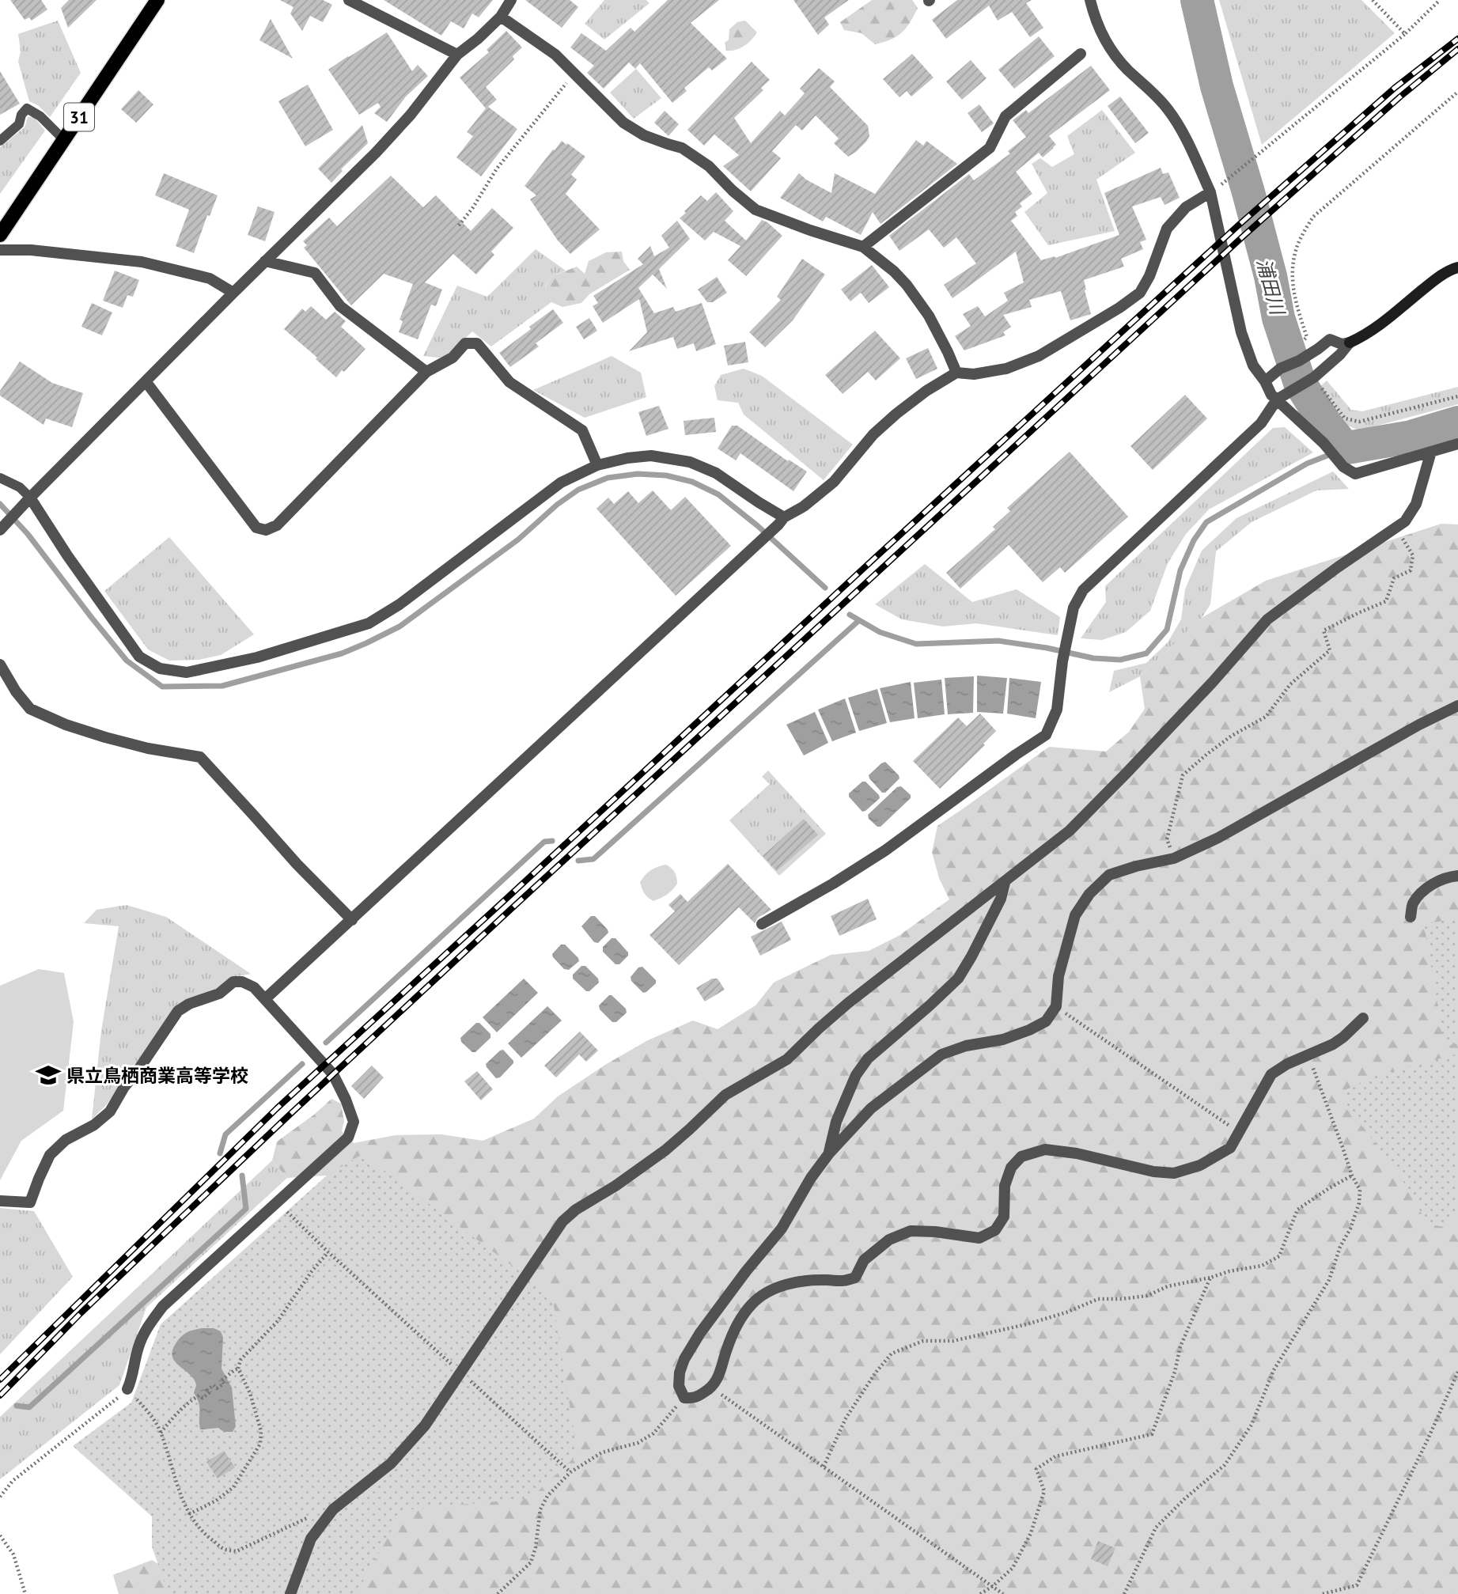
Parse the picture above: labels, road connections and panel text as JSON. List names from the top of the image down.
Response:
{
  "streets": {
    "main road": ["31"]
  },
  "water": ["浦田川"],
  "places": {
    "school or university": ["県立鳥栖商業高等学校"]
  }
}
